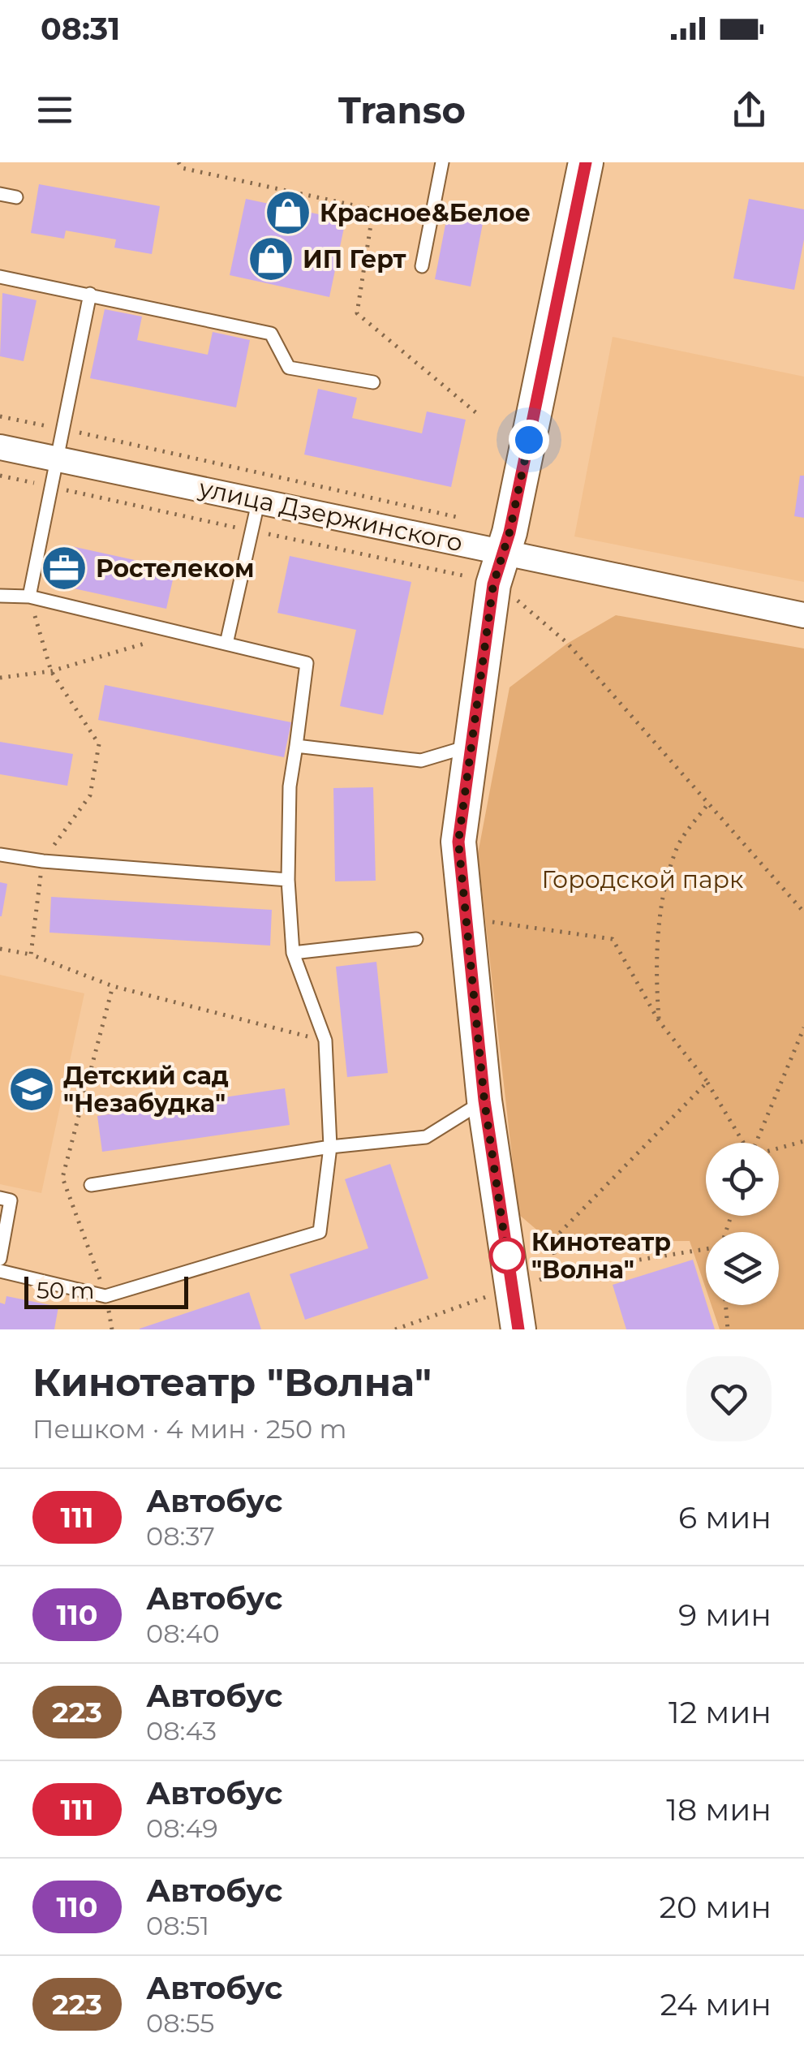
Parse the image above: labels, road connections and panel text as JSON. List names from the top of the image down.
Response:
{
  "streets": {
    "street": ["улица Дзержинского"]
  },
  "parks": ["Городской парк"],
  "places": {
    "shop": ["Красное&Белое", "ИП Герт"],
    "office": ["Ростелеком"],
    "school or university": ["Детский сад \"Незабудка\""],
    "other": ["Кинотеатр \"Волна\""]
  },
  "lines": ["bus line 111"],
  "scale_bar": "50 m",
  "page": {
    "status": "08:31",
    "header": "Transo",
    "scale": "50 m",
    "heading": ["Кинотеатр \"Волна\"", "Пешком · 4 мин · 250 m"],
    "list": [
      {
        "mark": "111",
        "name": "Автобус",
        "note": "08:37",
        "value": "6 мин"
      },
      {
        "mark": "110",
        "name": "Автобус",
        "note": "08:40",
        "value": "9 мин"
      },
      {
        "mark": "223",
        "name": "Автобус",
        "note": "08:43",
        "value": "12 мин"
      },
      {
        "mark": "111",
        "name": "Автобус",
        "note": "08:49",
        "value": "18 мин"
      },
      {
        "mark": "110",
        "name": "Автобус",
        "note": "08:51",
        "value": "20 мин"
      },
      {
        "mark": "223",
        "name": "Автобус",
        "note": "08:55",
        "value": "24 мин"
      }
    ]
  }
}
